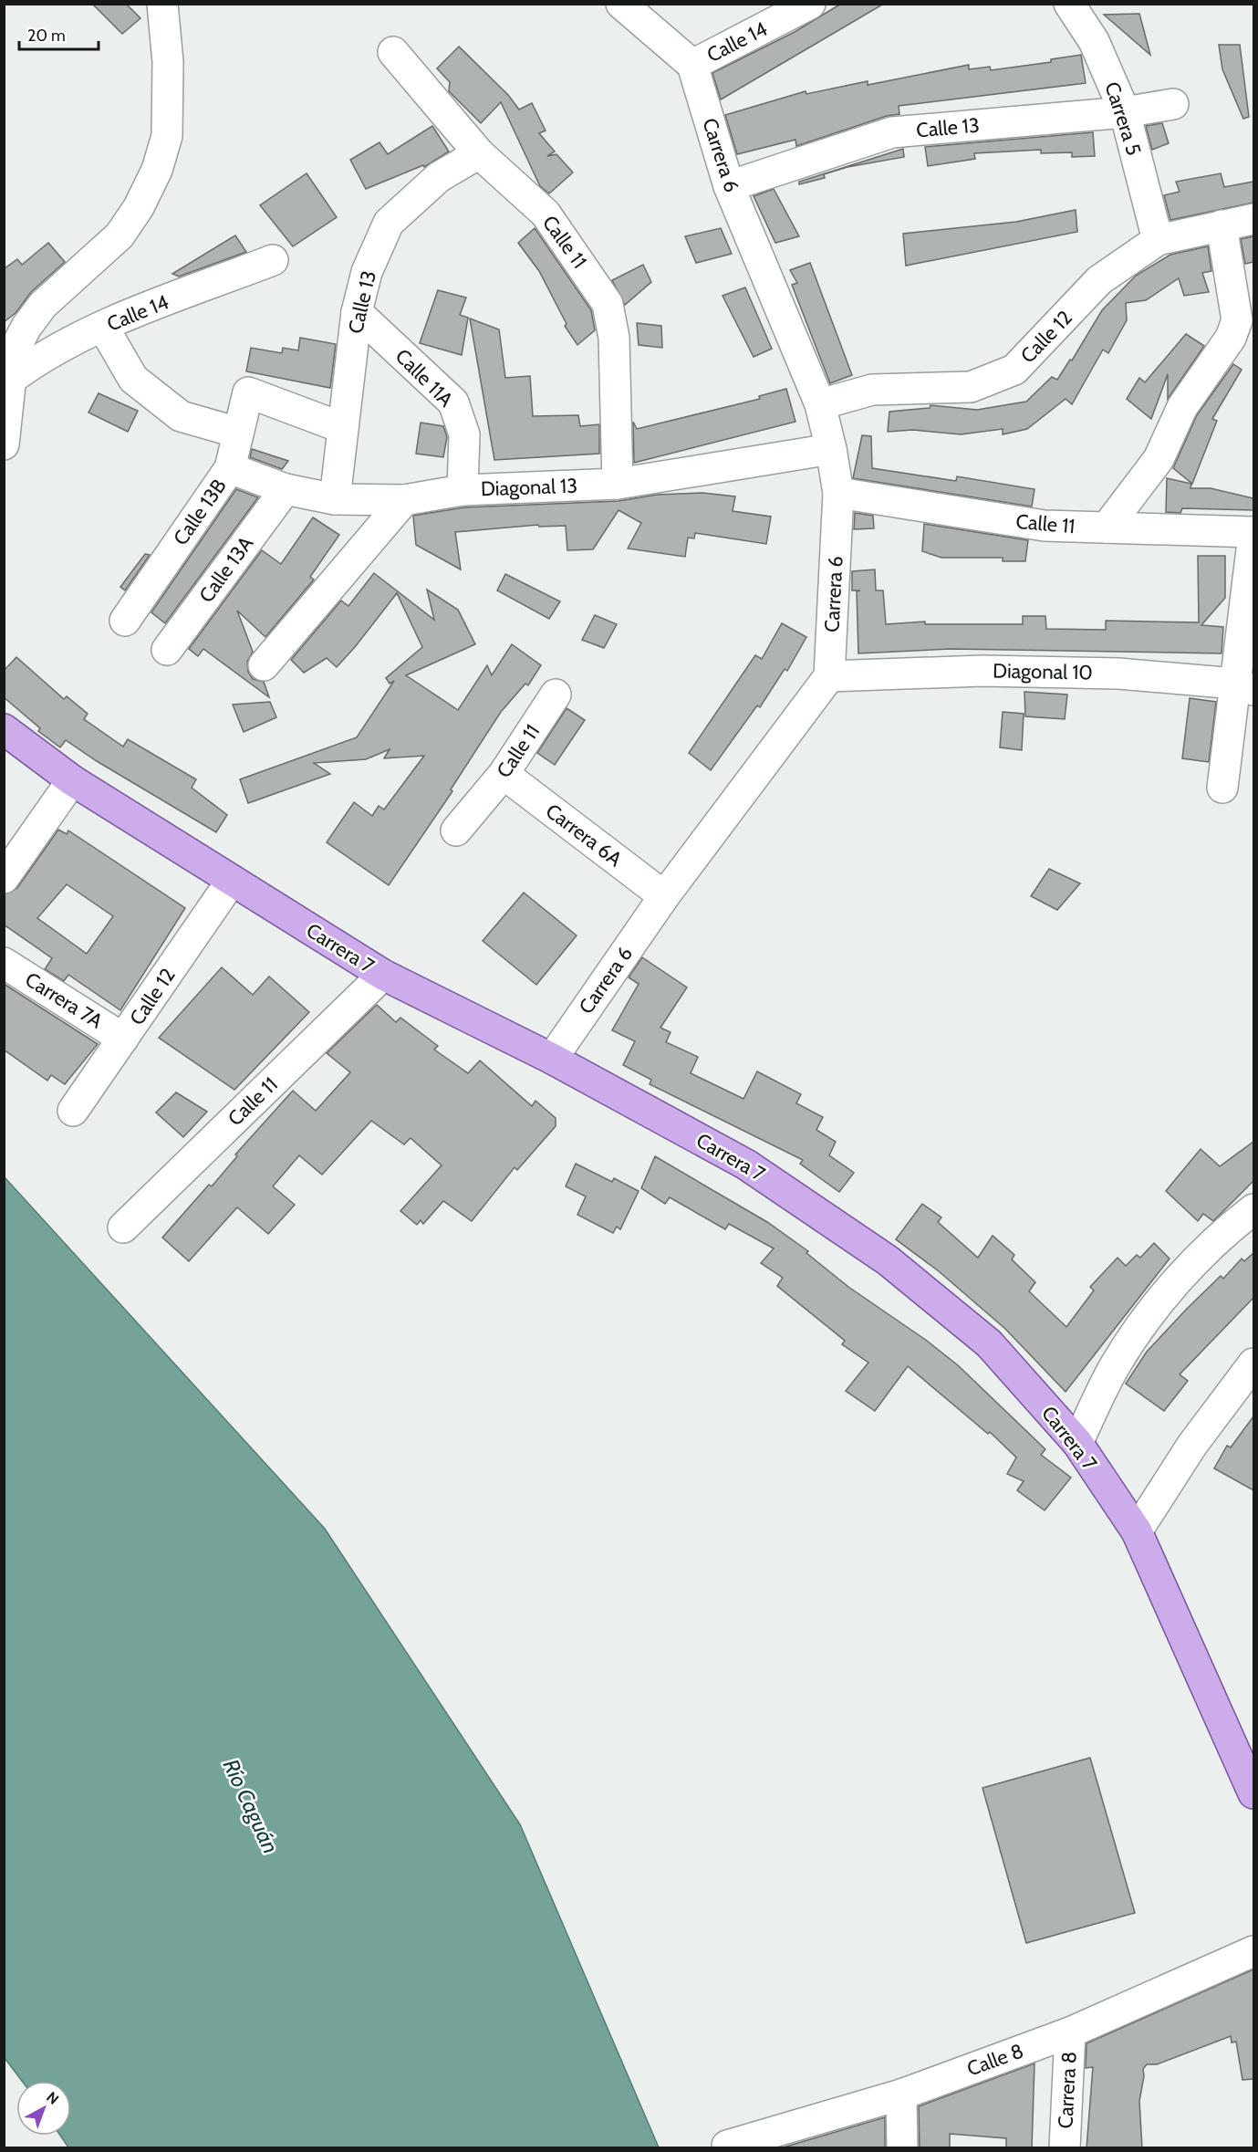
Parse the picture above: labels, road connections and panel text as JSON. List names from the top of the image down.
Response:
{
  "streets": {
    "main road": ["Carrera 7"],
    "street": [
      "Calle 14",
      "Carrera 5",
      "Calle 13",
      "Carrera 6",
      "Calle 11",
      "Calle 12",
      "Calle 11A",
      "Diagonal 13",
      "Calle 13B",
      "Calle 13A",
      "Diagonal 10",
      "Carrera 6A",
      "Carrera 7A",
      "Calle 8",
      "Carrera 8"
    ]
  },
  "crossings": [
    ["Calle 14", "Carrera 6"],
    ["Carrera 5", "Calle 13"],
    ["Carrera 5", "Calle 12"],
    ["Calle 13", "Carrera 6"],
    ["Calle 13", "Calle 11"],
    ["Calle 13", "Calle 11A"],
    ["Calle 13", "Diagonal 13"],
    ["Calle 13", "Calle 13B"],
    ["Carrera 6", "Calle 11"],
    ["Carrera 6", "Calle 12"],
    ["Carrera 6", "Diagonal 13"],
    ["Carrera 6", "Diagonal 10"],
    ["Carrera 6", "Carrera 6A"],
    ["Carrera 6", "Carrera 7"],
    ["Calle 11", "Diagonal 13"],
    ["Calle 11", "Carrera 6A"],
    ["Calle 11", "Carrera 7"],
    ["Calle 12", "Carrera 7"],
    ["Calle 12", "Carrera 7A"],
    ["Calle 11A", "Diagonal 13"],
    ["Diagonal 13", "Calle 13B"],
    ["Diagonal 13", "Calle 13A"],
    ["Calle 8", "Carrera 8"]
  ],
  "water": ["Río Caguán"],
  "scale_bar": "20 m",
  "north": "top right"
}
